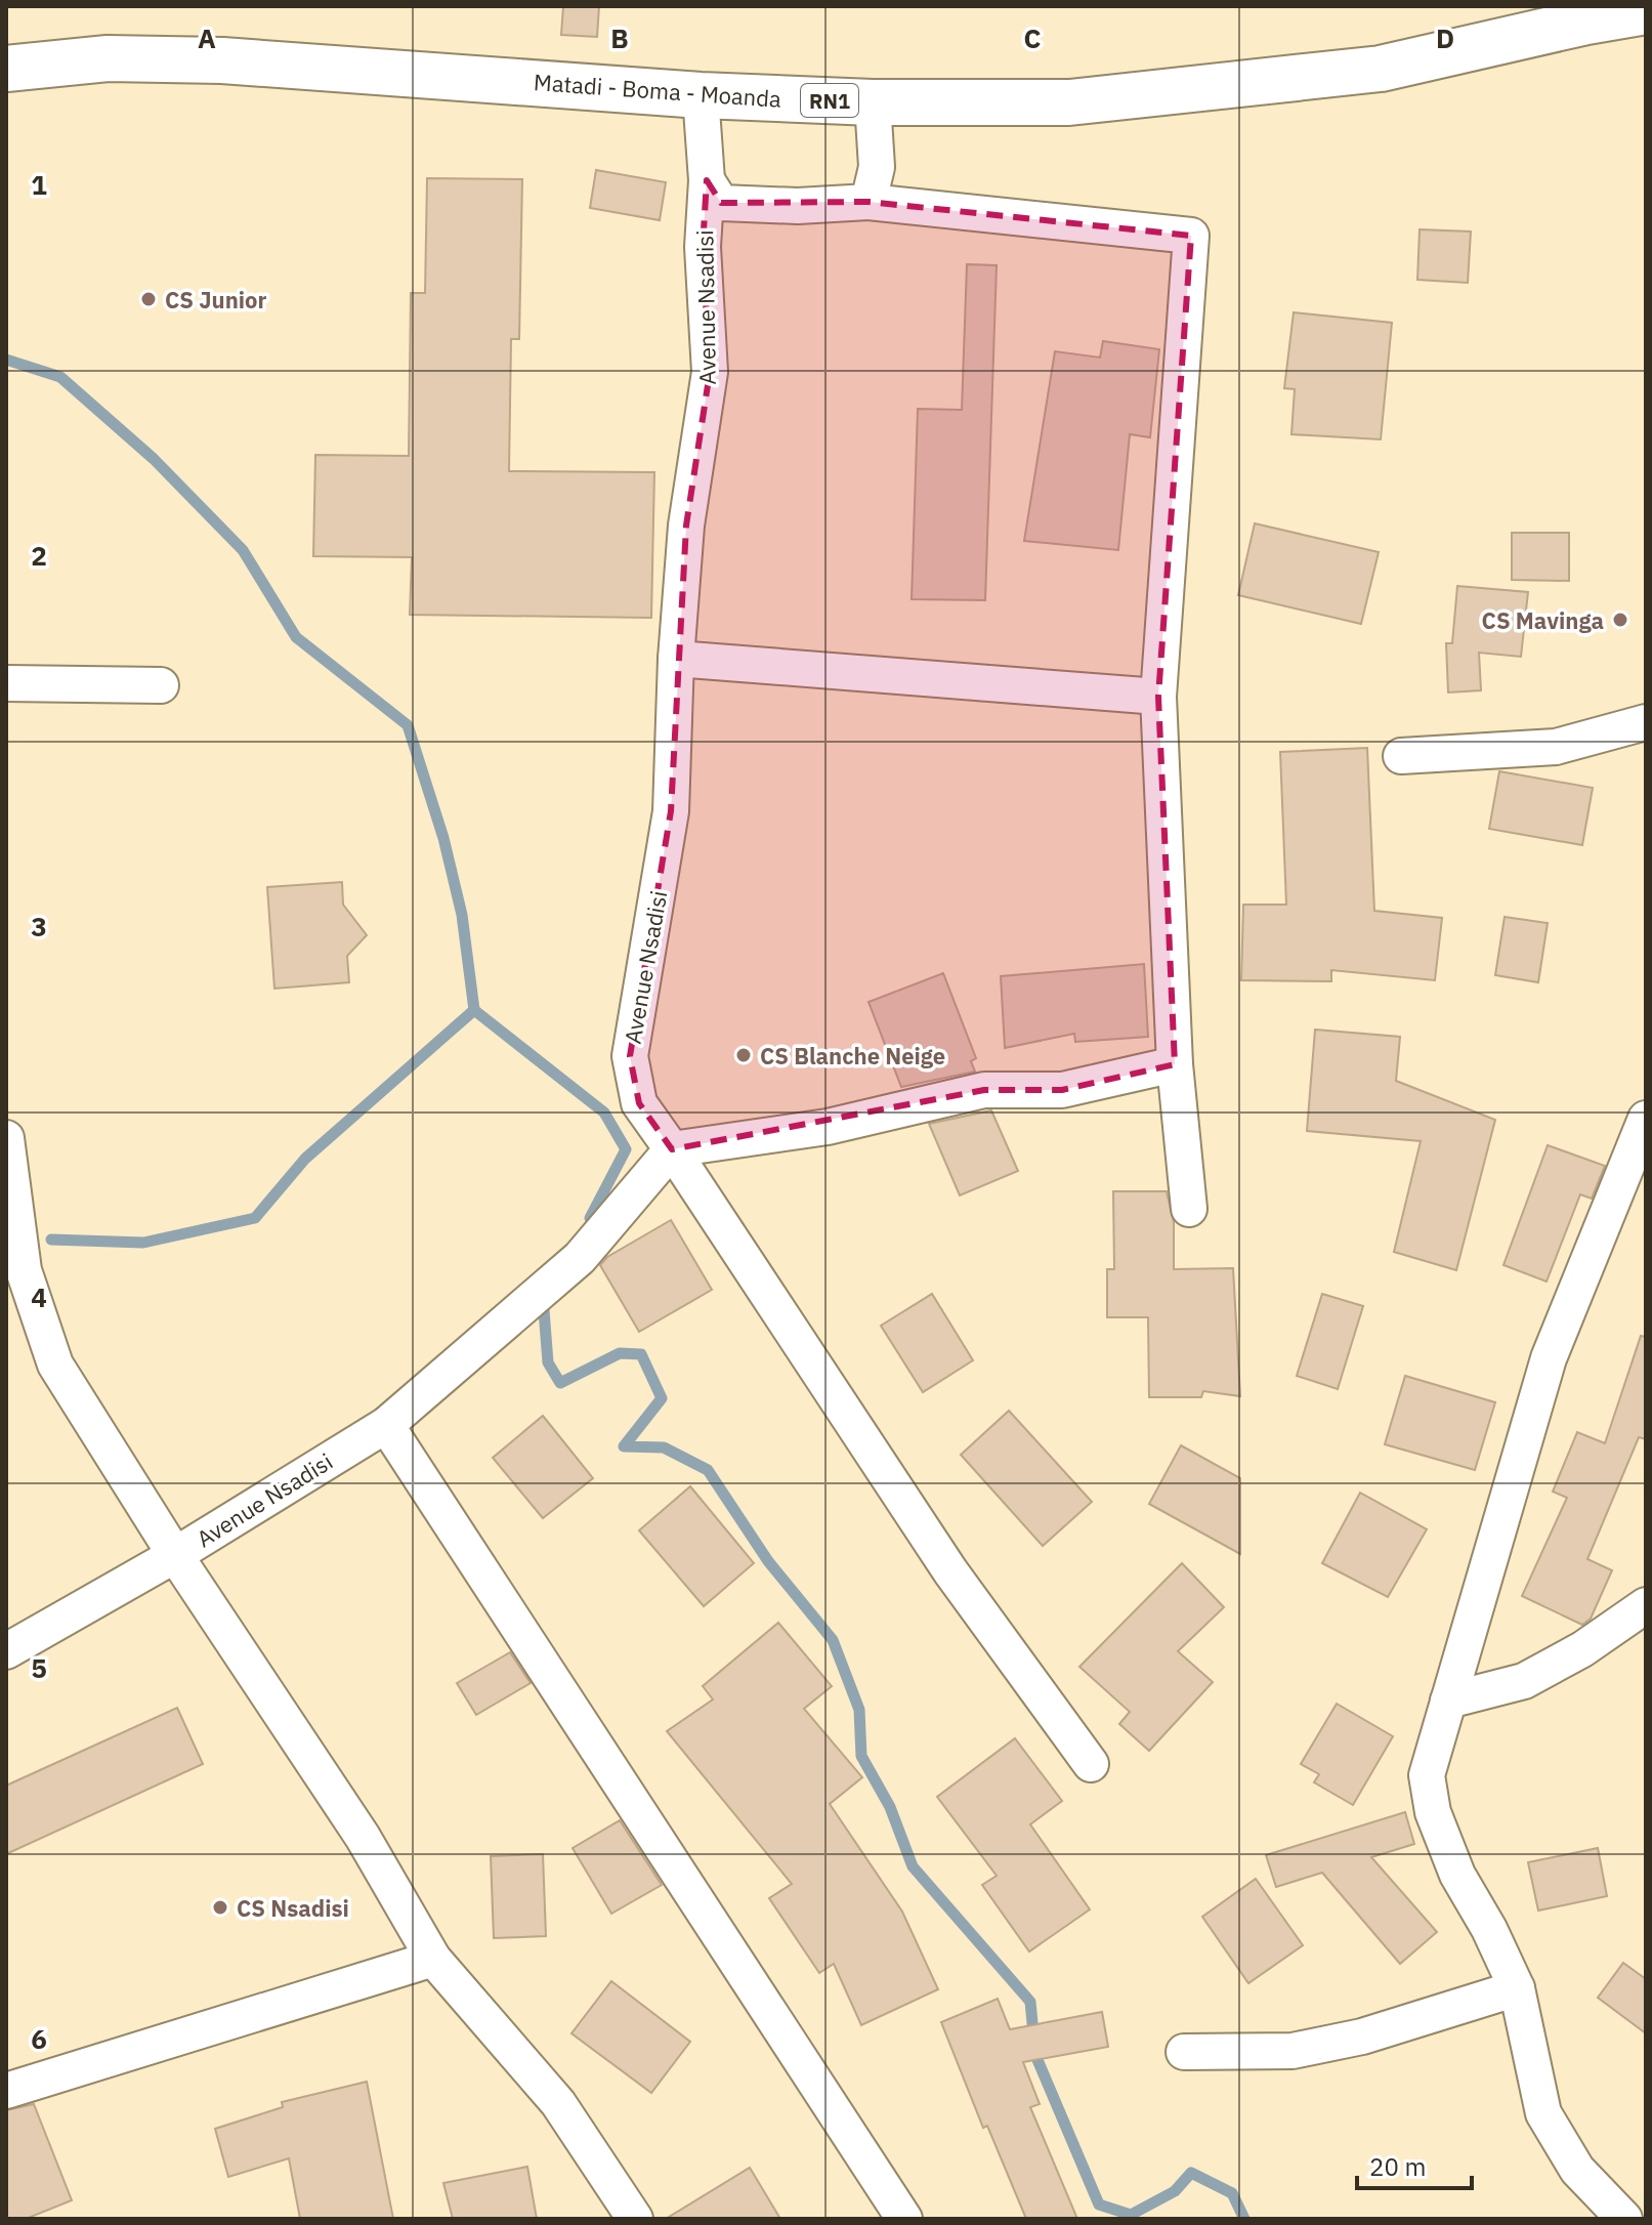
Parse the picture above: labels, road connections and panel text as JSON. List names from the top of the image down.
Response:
{
  "streets": {
    "highway": ["Matadi - Boma - Moanda", "RN1"],
    "street": ["Avenue Nsadisi"]
  },
  "crossings": [
    ["Matadi - Boma - Moanda", "Avenue Nsadisi"]
  ],
  "places": [
    "CS Junior",
    "CS Mavinga",
    "CS Blanche Neige",
    "CS Nsadisi"
  ],
  "scale_bar": "20 m",
  "grid": {
    "columns": [
      "A",
      "B",
      "C",
      "D"
    ],
    "rows": [
      "1",
      "2",
      "3",
      "4",
      "5",
      "6"
    ]
  }
}
